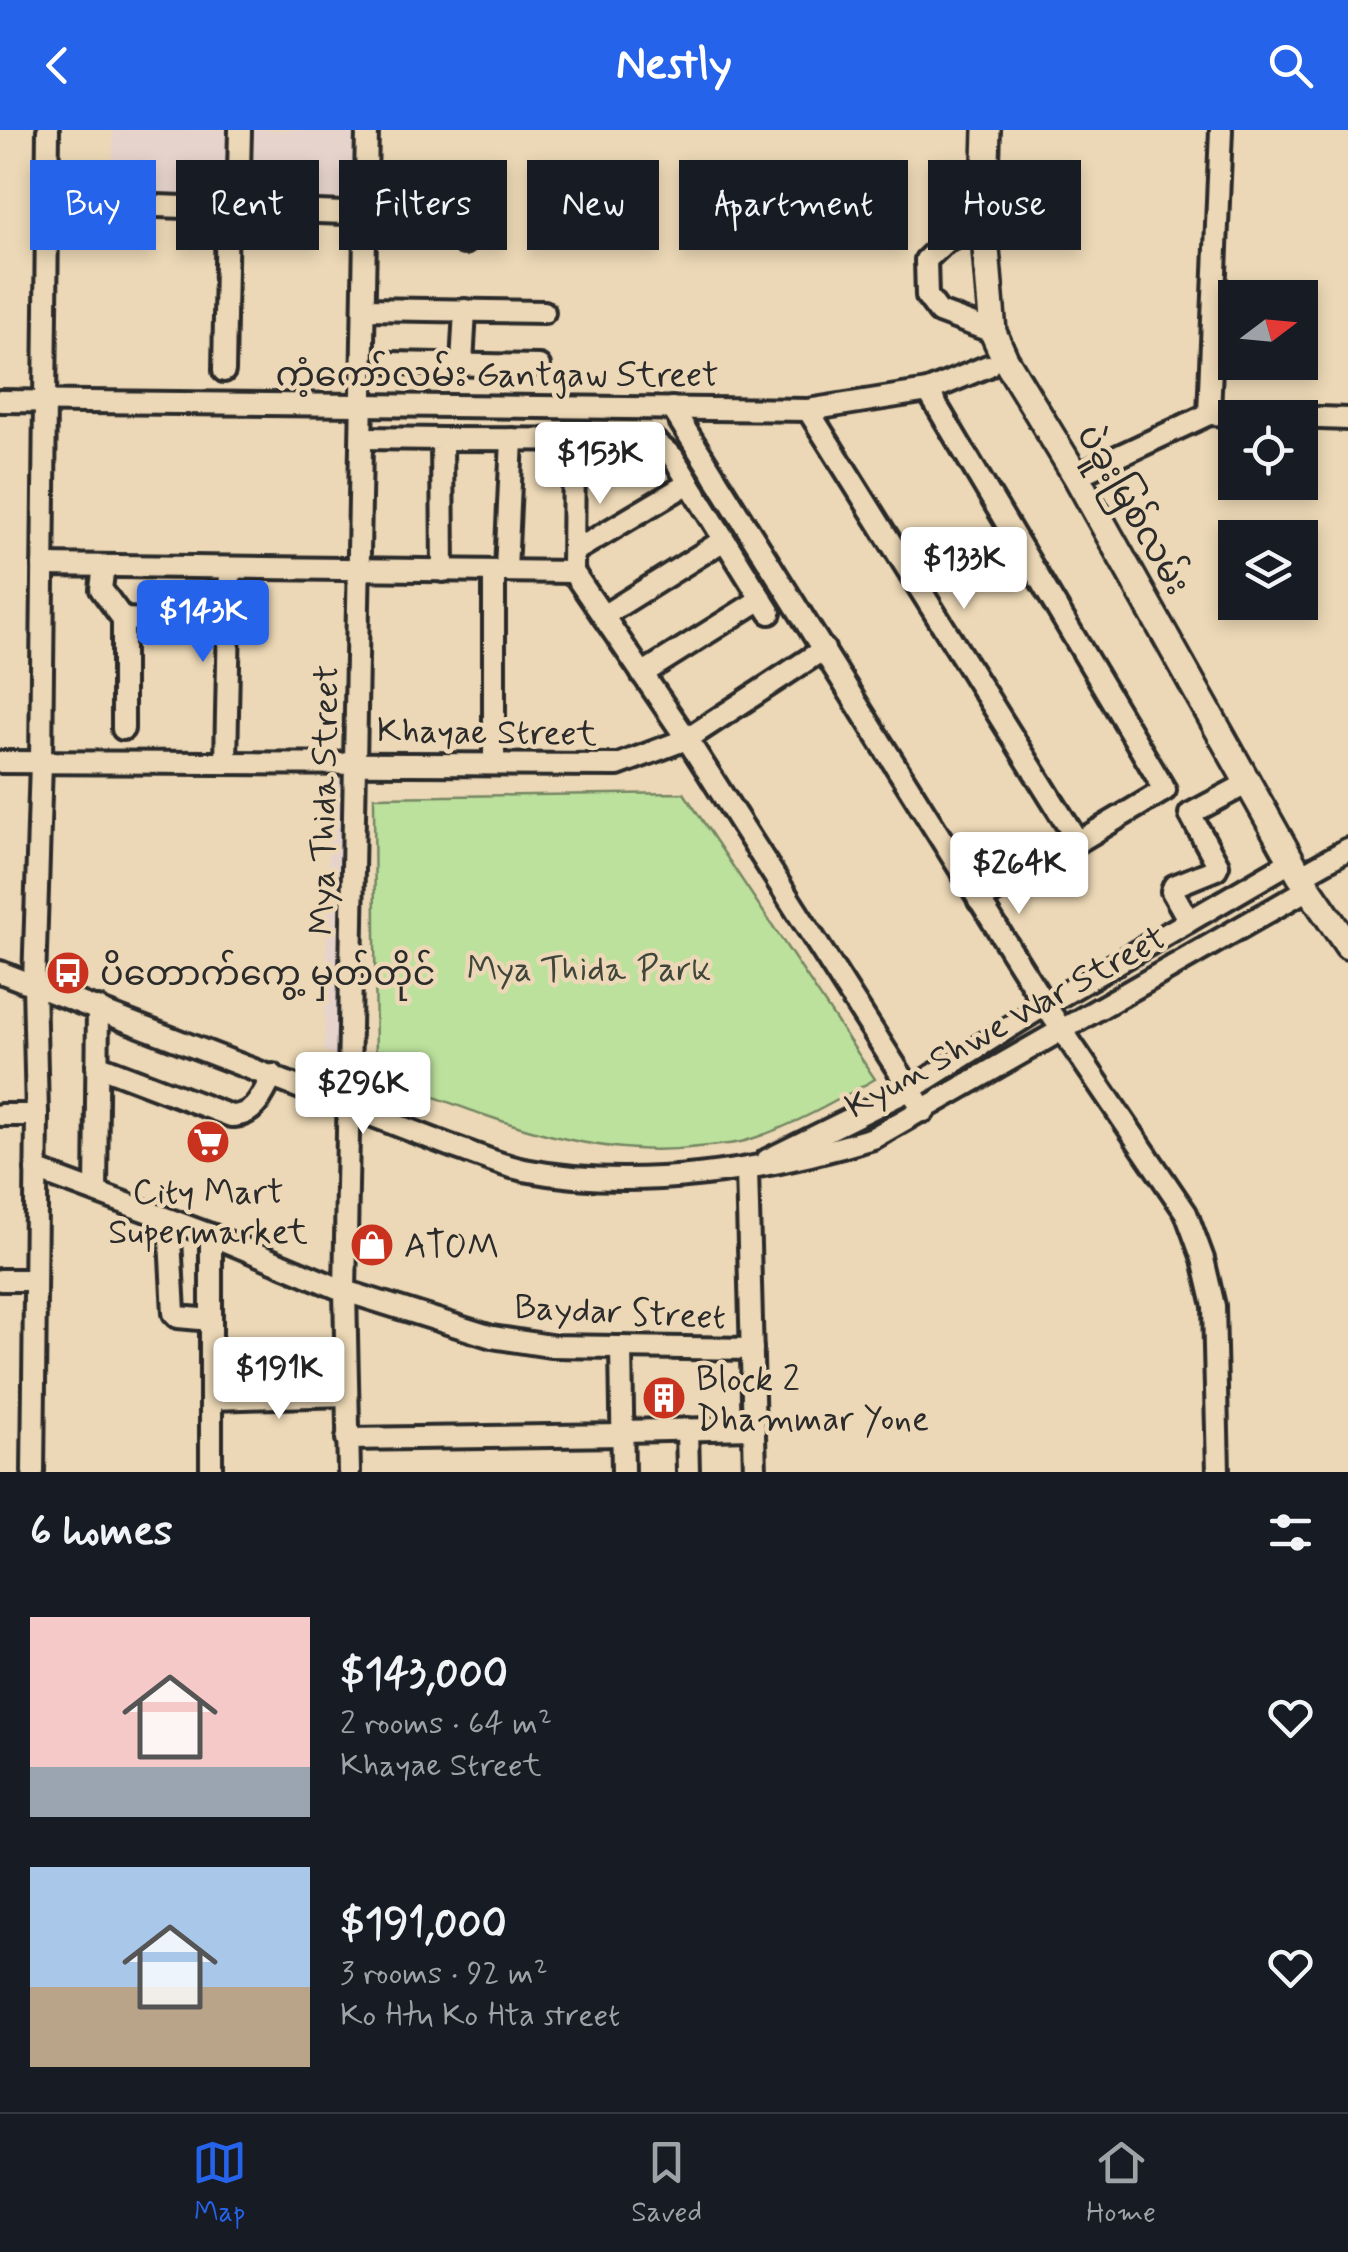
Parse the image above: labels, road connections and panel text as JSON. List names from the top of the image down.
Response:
{
  "streets": {
    "main road": ["ပဲခူးမြစ်လမ်း"],
    "street": [
      "ကံ့ကော်လမ်း Gantgaw Street",
      "Khayae Street",
      "Mya Thida Street",
      "Kyun Shwe War Street",
      "Baydar Street"
    ]
  },
  "crossings": [
    ["ကံ့ကော်လမ်း Gantgaw Street", "Mya Thida Street"],
    ["ပဲခူးမြစ်လမ်း", "Kyun Shwe War Street"],
    ["Khayae Street", "Mya Thida Street"],
    ["Mya Thida Street", "Baydar Street"]
  ],
  "parks": ["Mya Thida Park"],
  "places": {
    "bus stop": ["ပိတောက်ကွေ့ မှတ်တိုင်"],
    "supermarket": ["City Mart Supermarket"],
    "shop": ["ATOM"],
    "building": ["Block 2 Dhammar Yone"]
  },
  "north": "right",
  "page": {
    "header": "Nestly",
    "chip": [
      "Buy",
      "Rent",
      "Filters",
      "New",
      "Apartment",
      "House"
    ],
    "price": [
      "$153K",
      "$133K",
      "$143K",
      "$264K",
      "$296K",
      "$191K"
    ],
    "heading": "6 homes",
    "list": [
      {
        "name": "$143,000",
        "note": "2 rooms · 64 m² · Khayae Street"
      },
      {
        "name": "$191,000",
        "note": "3 rooms · 92 m² · Ko Htu Ko Hta street"
      }
    ],
    "tabs": ["Map", "Saved", "Home"]
  }
}
